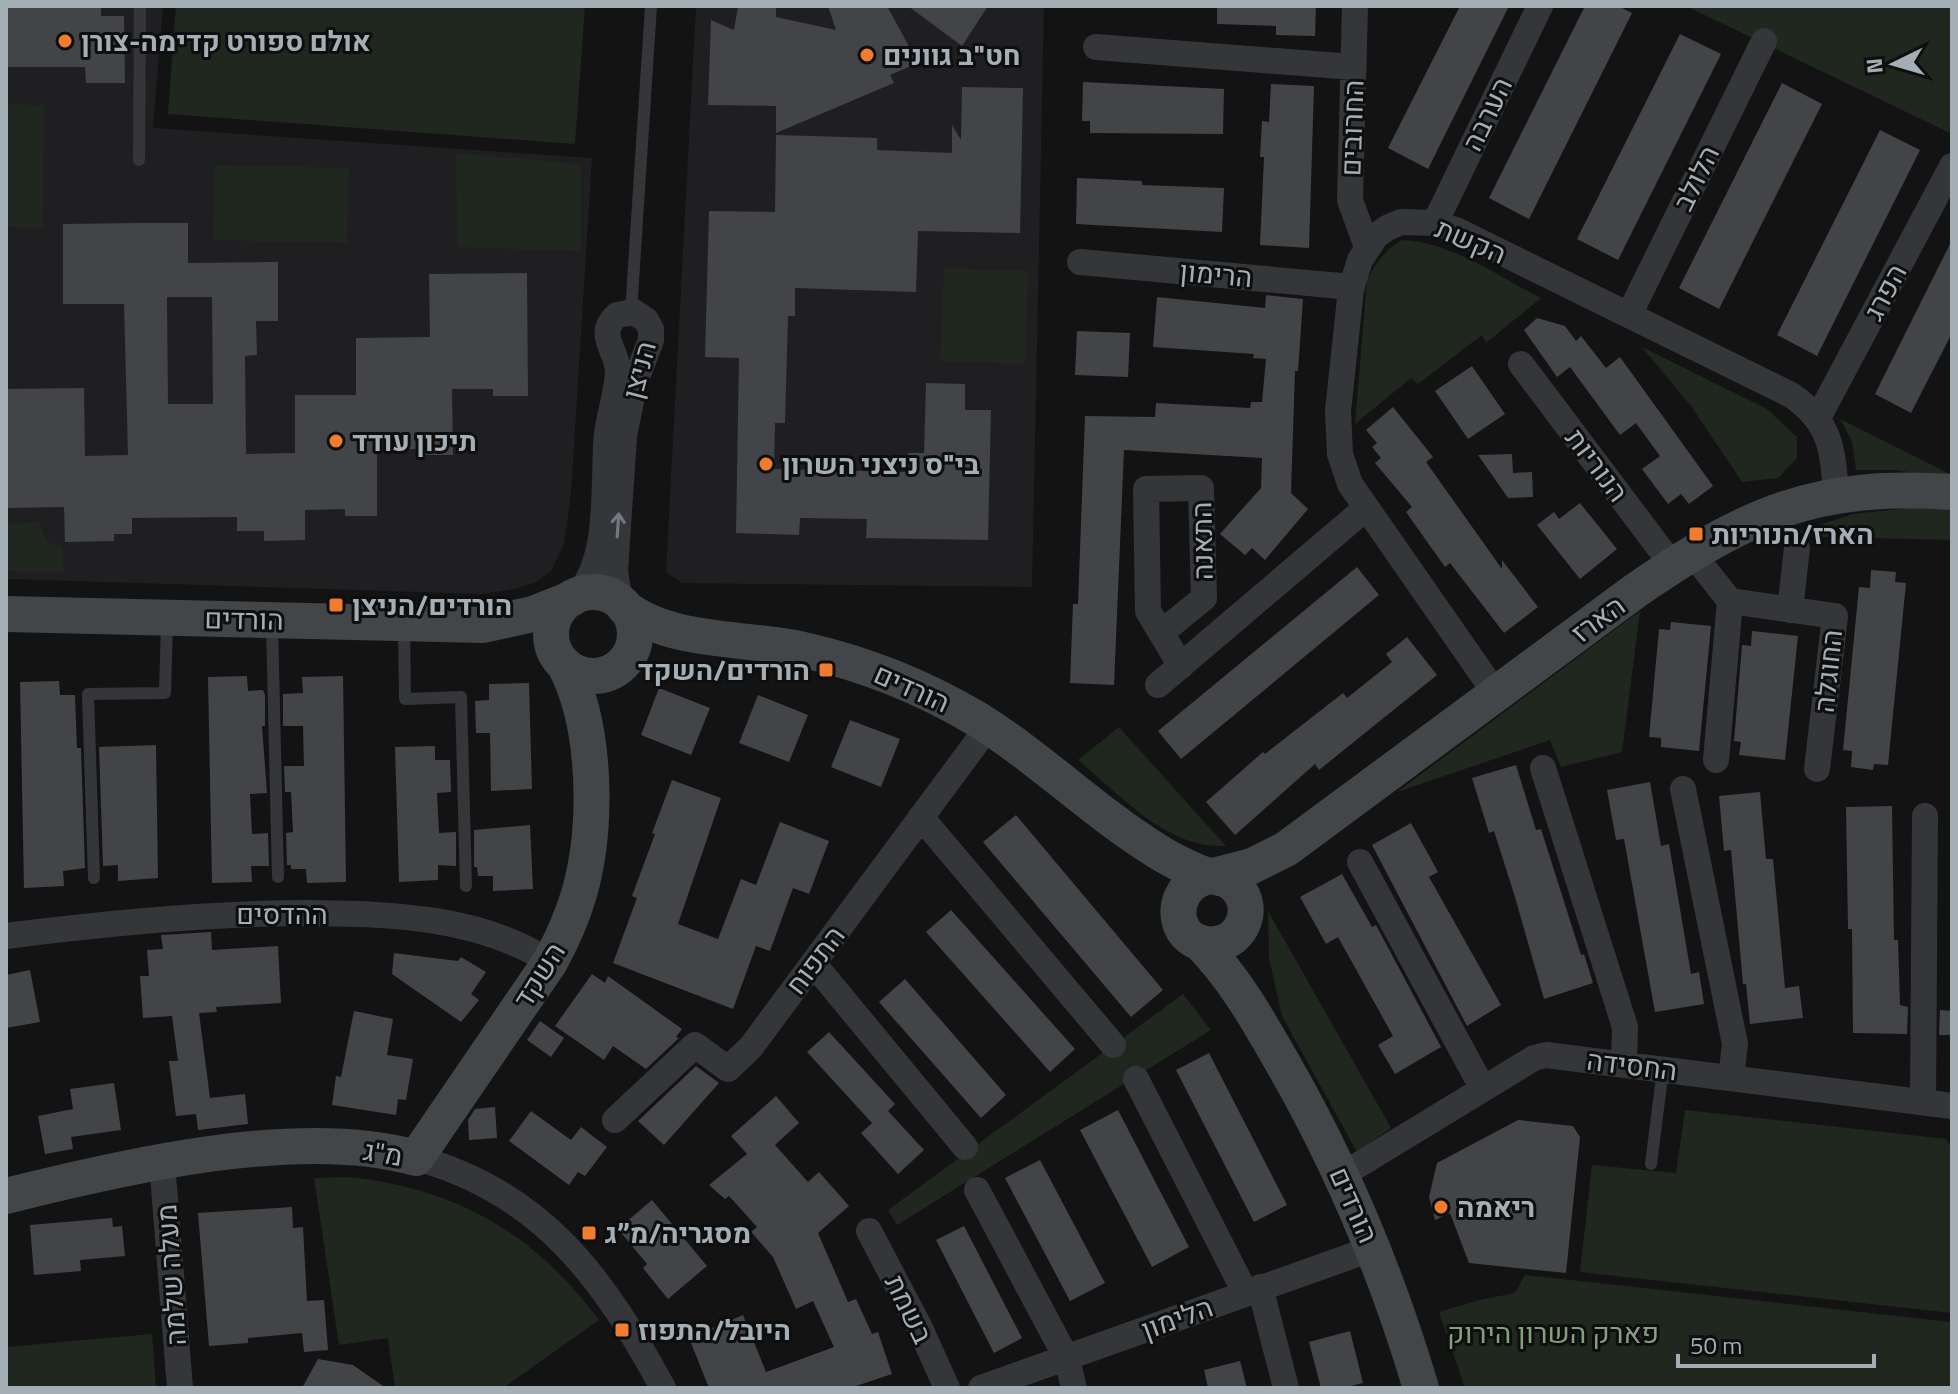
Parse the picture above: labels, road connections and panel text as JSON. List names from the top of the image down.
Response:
{
  "streets": {
    "street": [
      "הערבה",
      "החרובים",
      "הלולב",
      "הקשת",
      "הרימון",
      "הפרג",
      "הניצן",
      "הנוריות",
      "התאנה",
      "הורדים",
      "הארז",
      "החוגלה",
      "ההדסים",
      "התפוח",
      "השקד",
      "החסידה",
      "מ\"ג",
      "מעלה שלמה",
      "בשמת",
      "הלימון"
    ]
  },
  "crossings": [
    ["הערבה", "הקשת"],
    ["החרובים", "הקשת"],
    ["הלולב", "הקשת"],
    ["הקשת", "הפרג"],
    ["הניצן", "הורדים"],
    ["הניצן", "השקד"],
    ["הנוריות", "הארז"],
    ["הורדים", "הארז"],
    ["הורדים", "התפוח"],
    ["הורדים", "השקד"],
    ["הורדים", "החסידה"],
    ["הורדים", "הלימון"],
    ["ההדסים", "השקד"],
    ["השקד", "מ\"ג"],
    ["מ\"ג", "מעלה שלמה"]
  ],
  "parks": ["פארק השרון הירוק"],
  "places": {
    "other": [
      "אולם ספורט קדימה-צורן",
      "חט\"ב גוונים",
      "תיכון עודד",
      "בי\"ס ניצני השרון",
      "ריאמה"
    ],
    "transit": [
      "הארז/הנוריות",
      "הורדים/הניצן",
      "הורדים/השקד",
      "מסגריה/מ״ג",
      "היובל/התפוז"
    ]
  },
  "scale_bar": "50 m",
  "north": "left"
}
